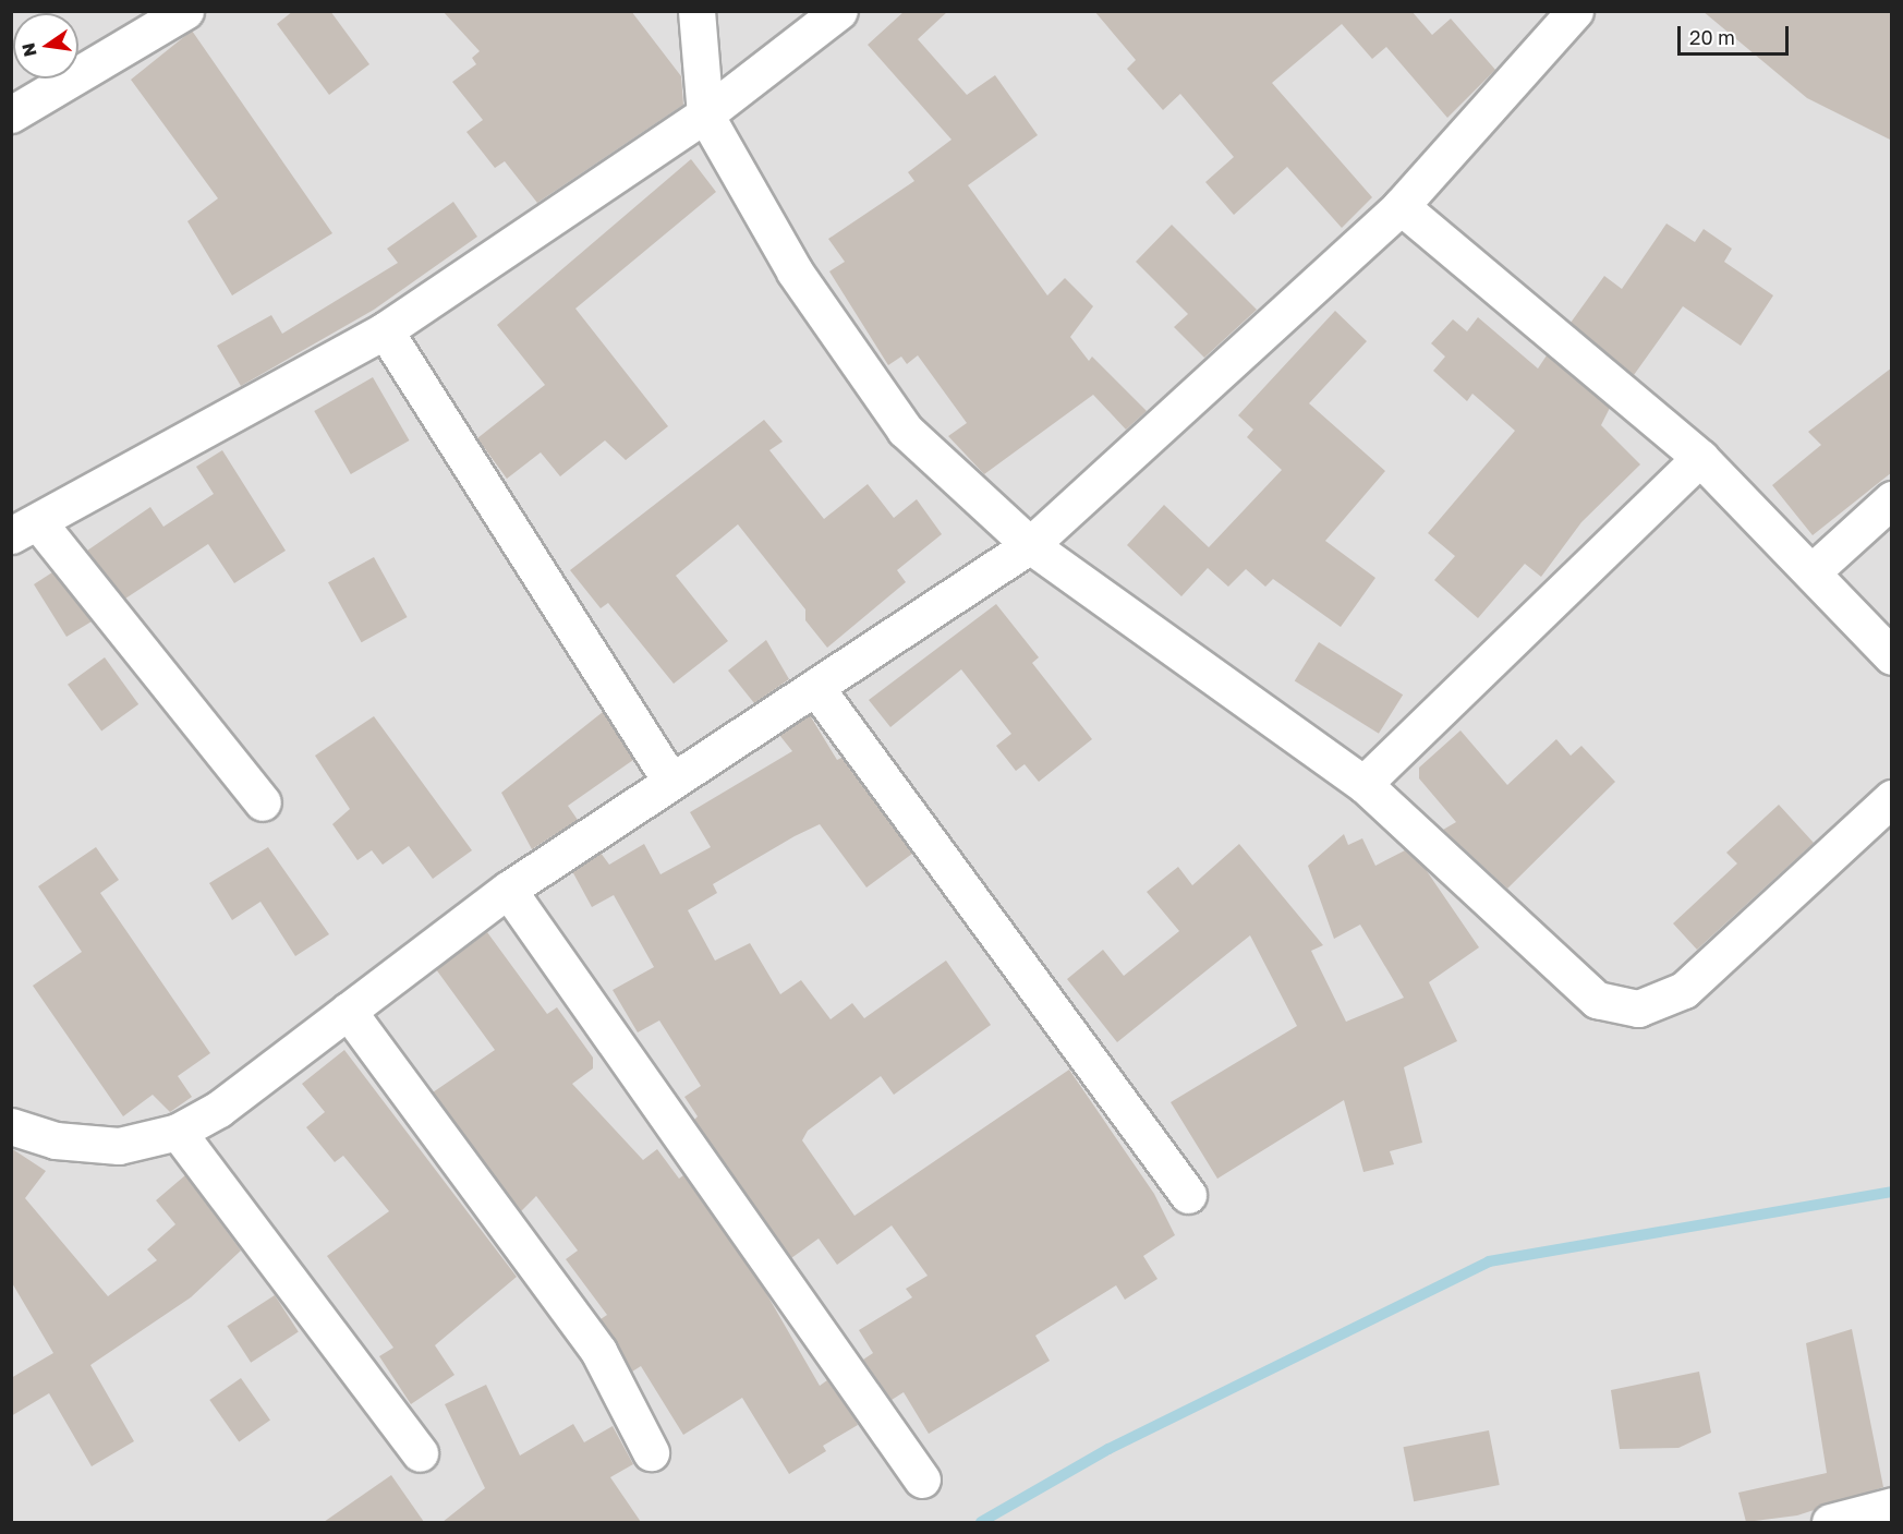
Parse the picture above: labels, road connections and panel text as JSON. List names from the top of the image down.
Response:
{
  "scale_bar": "20 m",
  "north": "left"
}
